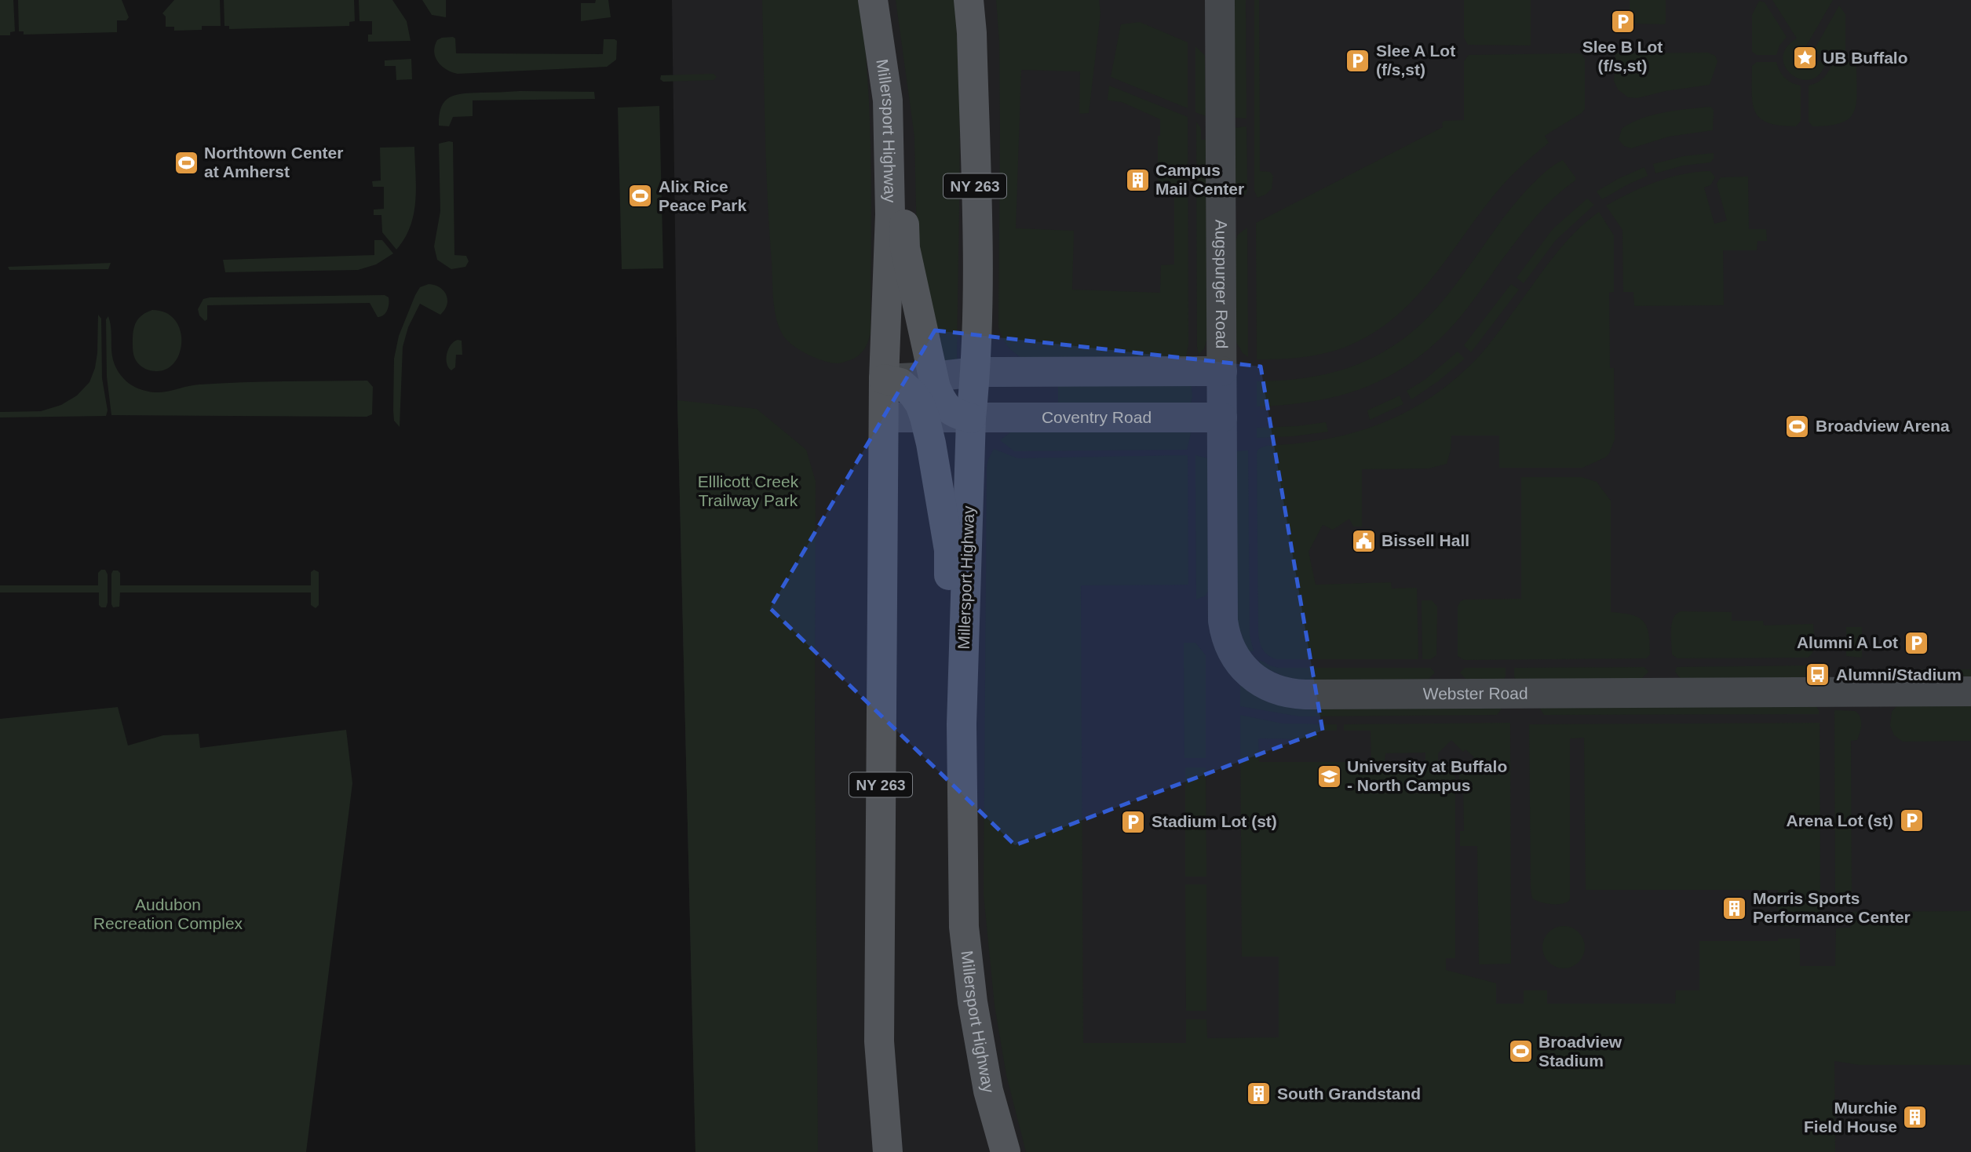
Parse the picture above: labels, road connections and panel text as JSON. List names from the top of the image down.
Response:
{
  "streets": {
    "main road": ["Millersport Highway", "NY 263"],
    "street": ["Augspurger Road", "Coventry Road", "Webster Road"]
  },
  "crossings": [
    ["Millersport Highway", "Coventry Road"],
    ["Augspurger Road", "Coventry Road"],
    ["Augspurger Road", "Webster Road"],
    ["Coventry Road", "Webster Road"]
  ],
  "parks": ["Elllicott Creek Trailway Park", "Audubon Recreation Complex"],
  "places": {
    "parking": [
      "Slee B Lot (f/s,st)",
      "Slee A Lot (f/s,st)",
      "Alumni A Lot",
      "Arena Lot (st)",
      "Stadium Lot (st)"
    ],
    "place": ["UB Buffalo"],
    "sports": [
      "Northtown Center at Amherst",
      "Alix Rice Peace Park",
      "Broadview Arena",
      "Broadview Stadium"
    ],
    "building": [
      "Campus Mail Center",
      "Morris Sports Performance Center",
      "South Grandstand",
      "Murchie Field House"
    ],
    "public building": ["Bissell Hall"],
    "bus stop": ["Alumni/Stadium"],
    "school or university": ["University at Buffalo - North Campus"]
  }
}
